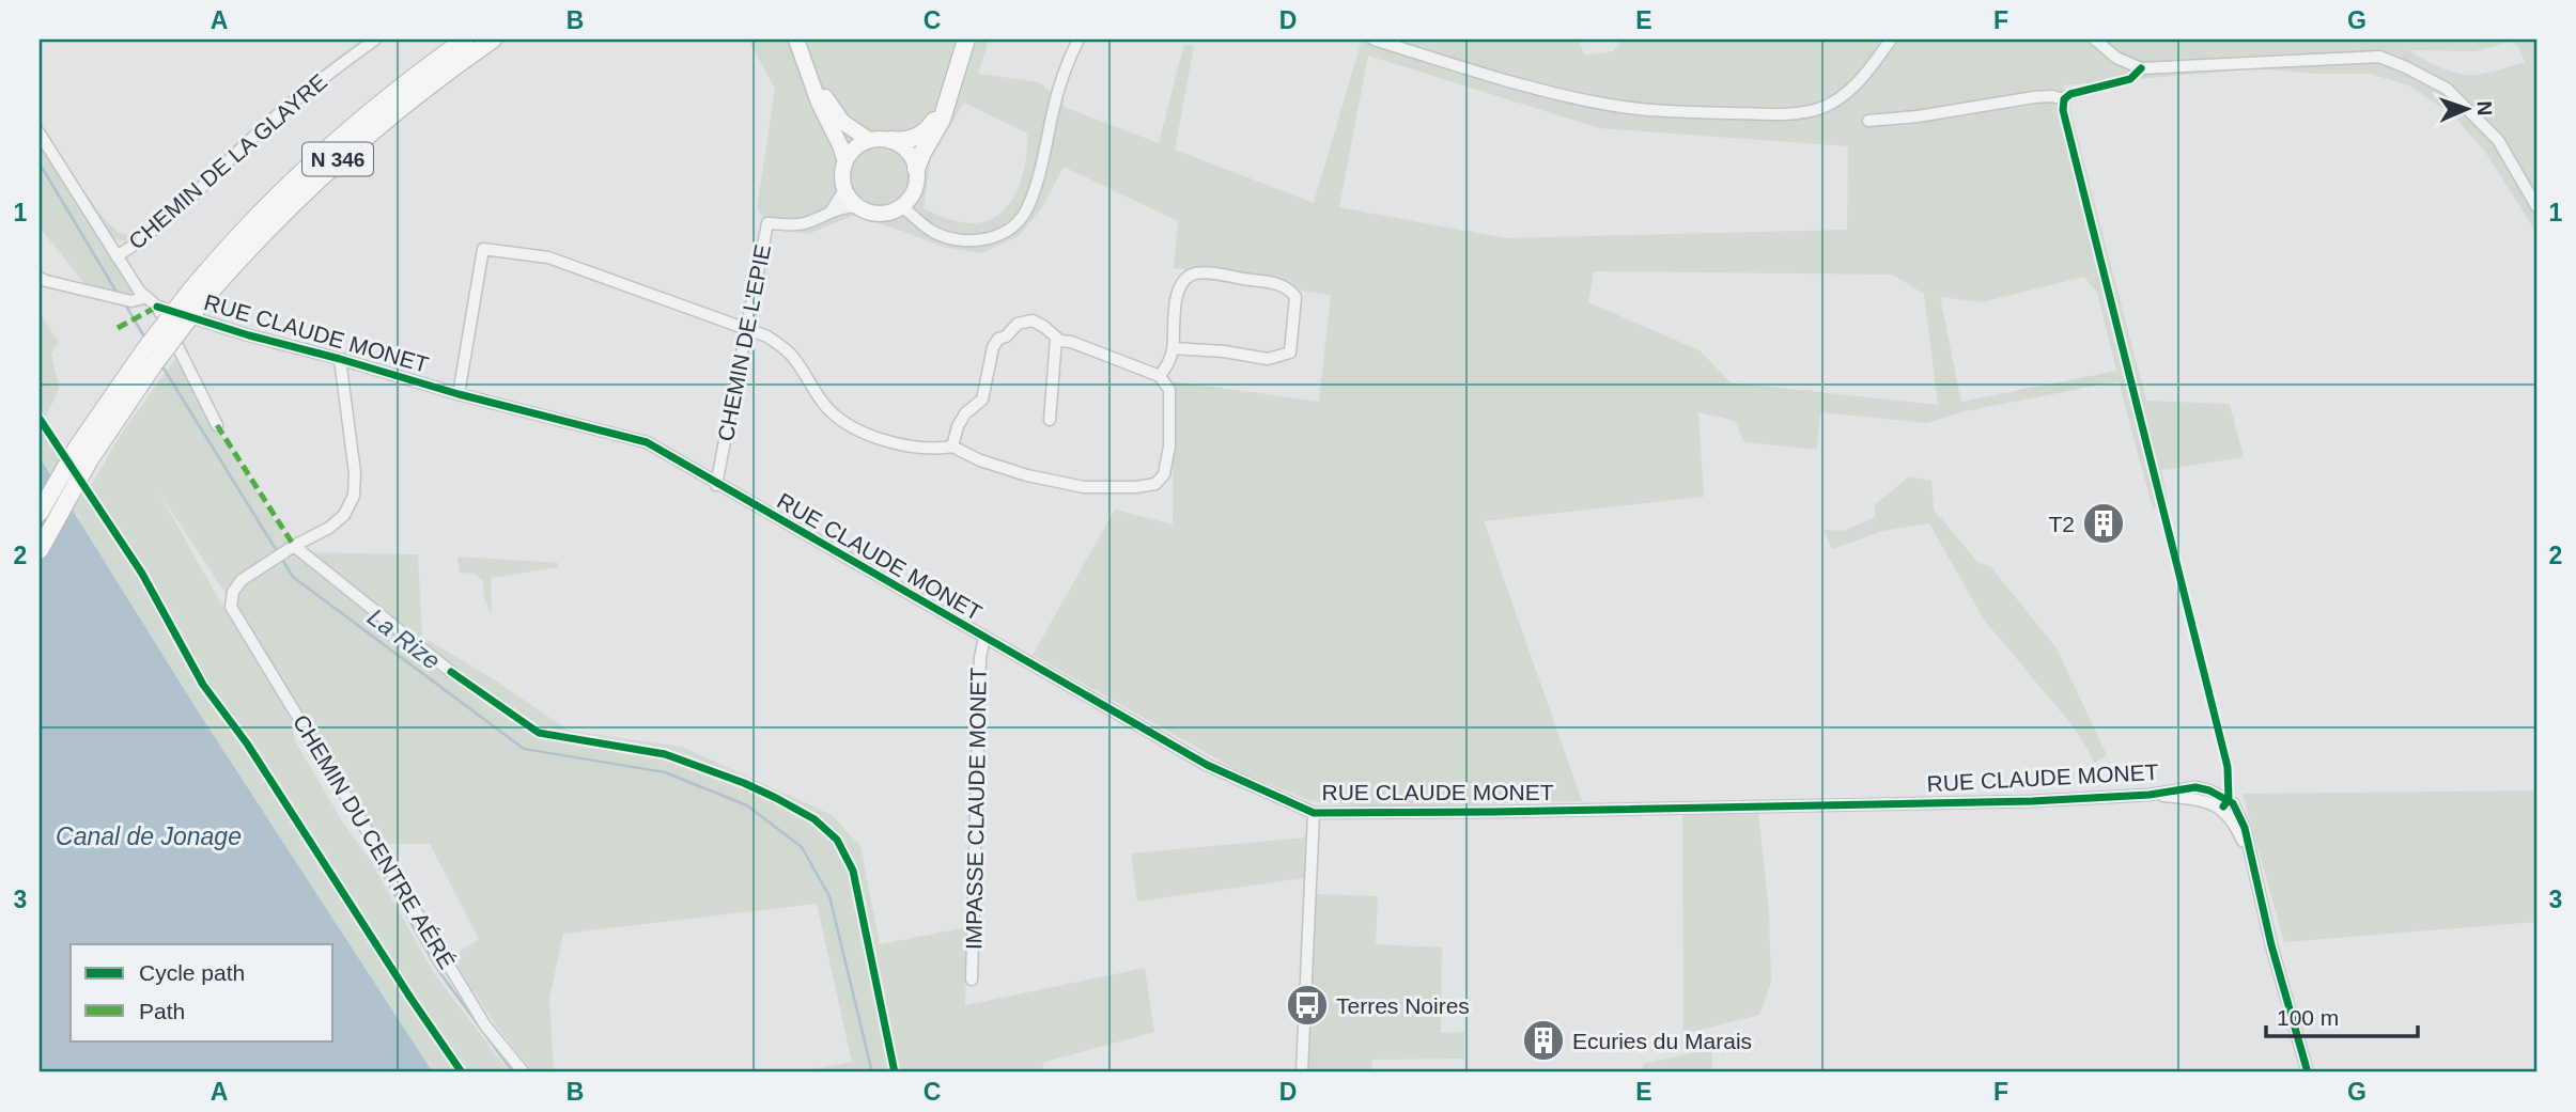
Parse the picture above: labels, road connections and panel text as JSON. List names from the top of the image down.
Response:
{
  "streets": {
    "highway": ["N 346"],
    "street": [
      "CHEMIN DE LA GLAYRE",
      "RUE CLAUDE MONET",
      "CHEMIN DE L'EPIE",
      "IMPASSE CLAUDE MONET",
      "CHEMIN DU CENTRE AÉRÉ"
    ]
  },
  "crossings": [
    ["RUE CLAUDE MONET", "CHEMIN DE L'EPIE"],
    ["RUE CLAUDE MONET", "IMPASSE CLAUDE MONET"]
  ],
  "water": ["La Rize", "Canal de Jonage"],
  "places": {
    "building": ["T2", "Ecuries du Marais"],
    "bus stop": ["Terres Noires"]
  },
  "legend": ["Cycle path", "Path"],
  "scale_bar": "100 m",
  "north": "right",
  "grid": {
    "columns": [
      "A",
      "B",
      "C",
      "D",
      "E",
      "F",
      "G"
    ],
    "rows": ["1", "2", "3"]
  }
}
